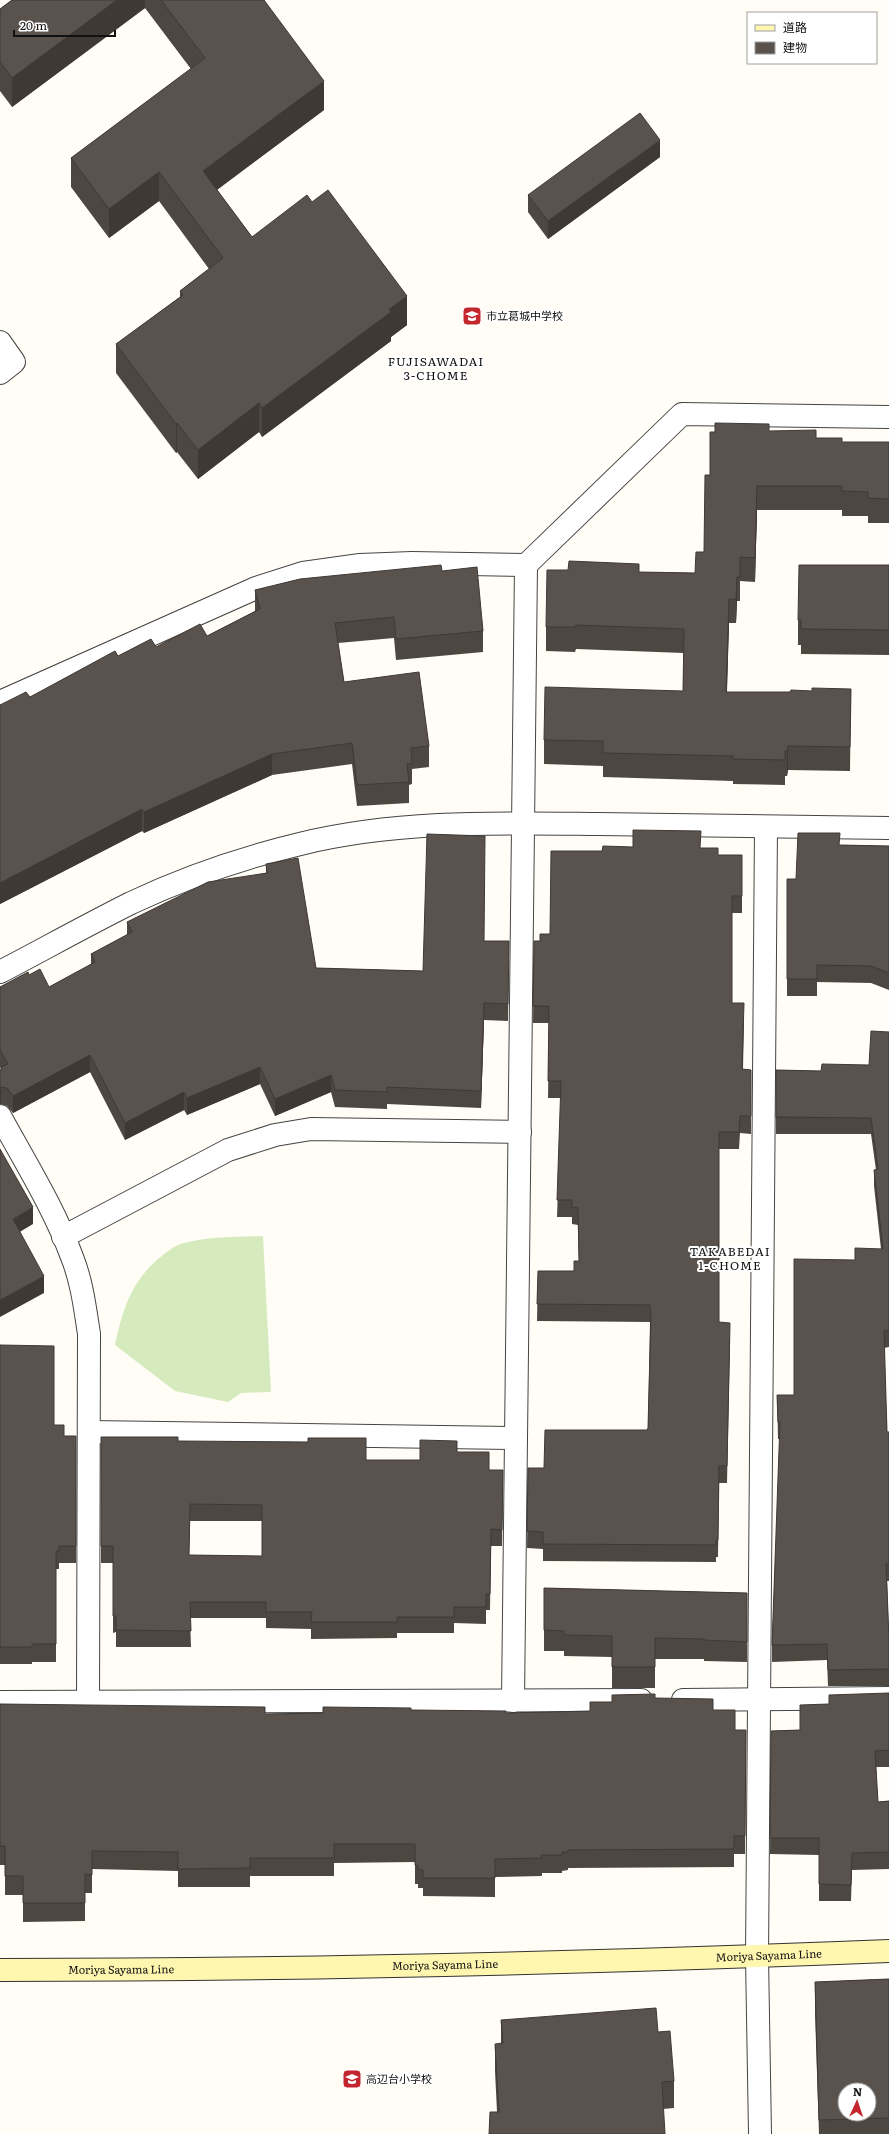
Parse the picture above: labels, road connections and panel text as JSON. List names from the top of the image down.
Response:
{
  "streets": {
    "main road": ["Moriya Sayama Line"]
  },
  "districts": ["FUJISAWADAI 3-CHOME", "TAKABEDAI 1-CHOME"],
  "places": {
    "school or university": ["市立葛城中学校", "高辺台小学校"]
  },
  "legend": ["道路", "建物"],
  "scale_bar": "20 m",
  "north": "top"
}
